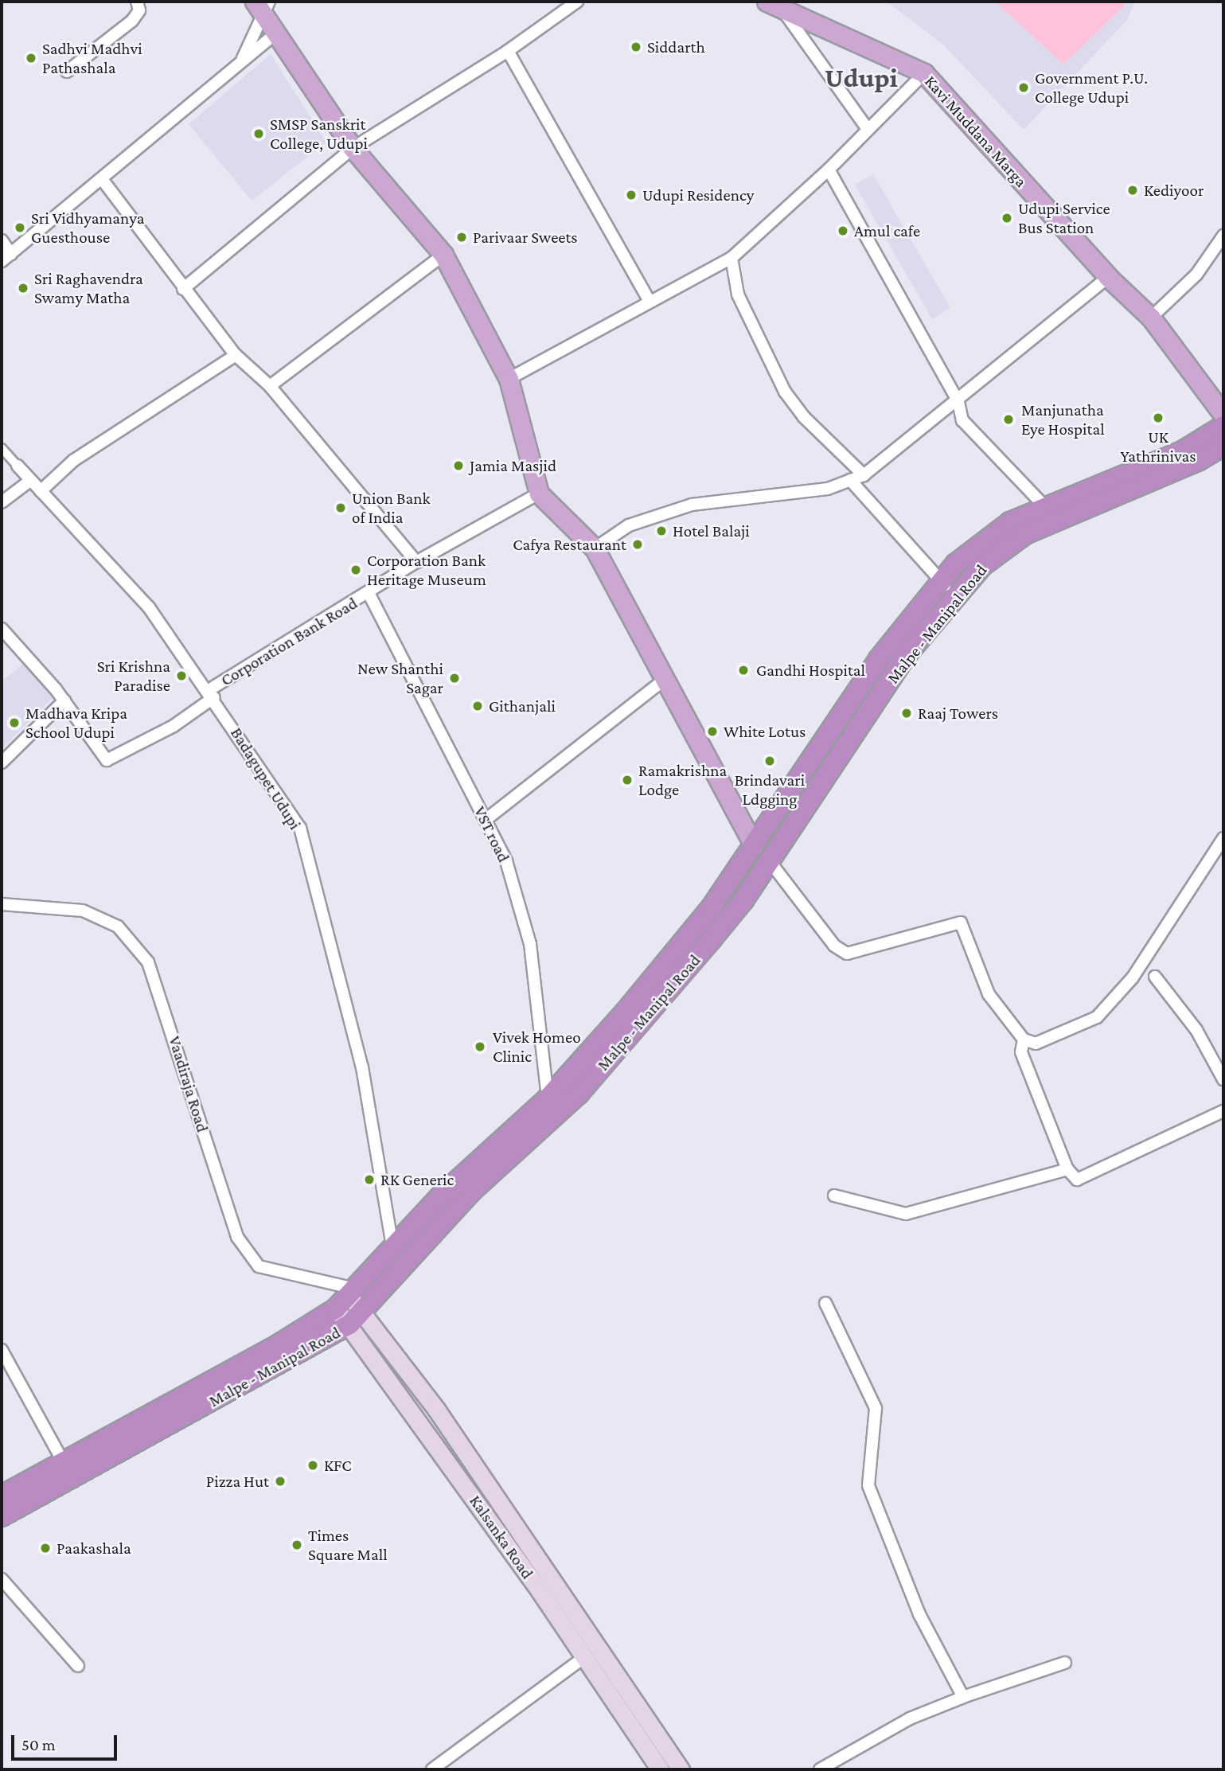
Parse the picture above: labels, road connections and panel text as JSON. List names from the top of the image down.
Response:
{
  "streets": {
    "highway": ["Malpe - Manipal Road"],
    "main road": ["Kavi Muddana Marga", "Kalsanka Road"],
    "street": [
      "Corporation Bank Road",
      "Badagupet Udupi",
      "VST road",
      "Vaadiraja Road"
    ]
  },
  "crossings": [
    ["Malpe - Manipal Road", "Badagupet Udupi"],
    ["Malpe - Manipal Road", "VST road"],
    ["Malpe - Manipal Road", "Vaadiraja Road"],
    ["Malpe - Manipal Road", "Kalsanka Road"],
    ["Corporation Bank Road", "Badagupet Udupi"],
    ["Corporation Bank Road", "VST road"]
  ],
  "districts": ["Udupi"],
  "places": [
    "Siddarth",
    "Sadhvi Madhvi Pathashala",
    "Government P.U. College Udupi",
    "SMSP Sanskrit College, Udupi",
    "Kediyoor",
    "Udupi Residency",
    "Udupi Service Bus Station",
    "Sri Vidhyamanya Guesthouse",
    "Amul cafe",
    "Parivaar Sweets",
    "Sri Raghavendra Swamy Matha",
    "UK Yathrinivas",
    "Manjunatha Eye Hospital",
    "Jamia Masjid",
    "Union Bank of India",
    "Hotel Balaji",
    "Cafya Restaurant",
    "Corporation Bank Heritage Museum",
    "Gandhi Hospital",
    "Sri Krishna Paradise",
    "New Shanthi Sagar",
    "Githanjali",
    "Raaj Towers",
    "Madhava Kripa School Udupi",
    "White Lotus",
    "Brindavari Ldgging",
    "Ramakrishna Lodge",
    "Vivek Homeo Clinic",
    "RK Generic",
    "KFC",
    "Pizza Hut",
    "Times Square Mall",
    "Paakashala"
  ],
  "scale_bar": "50 m"
}
